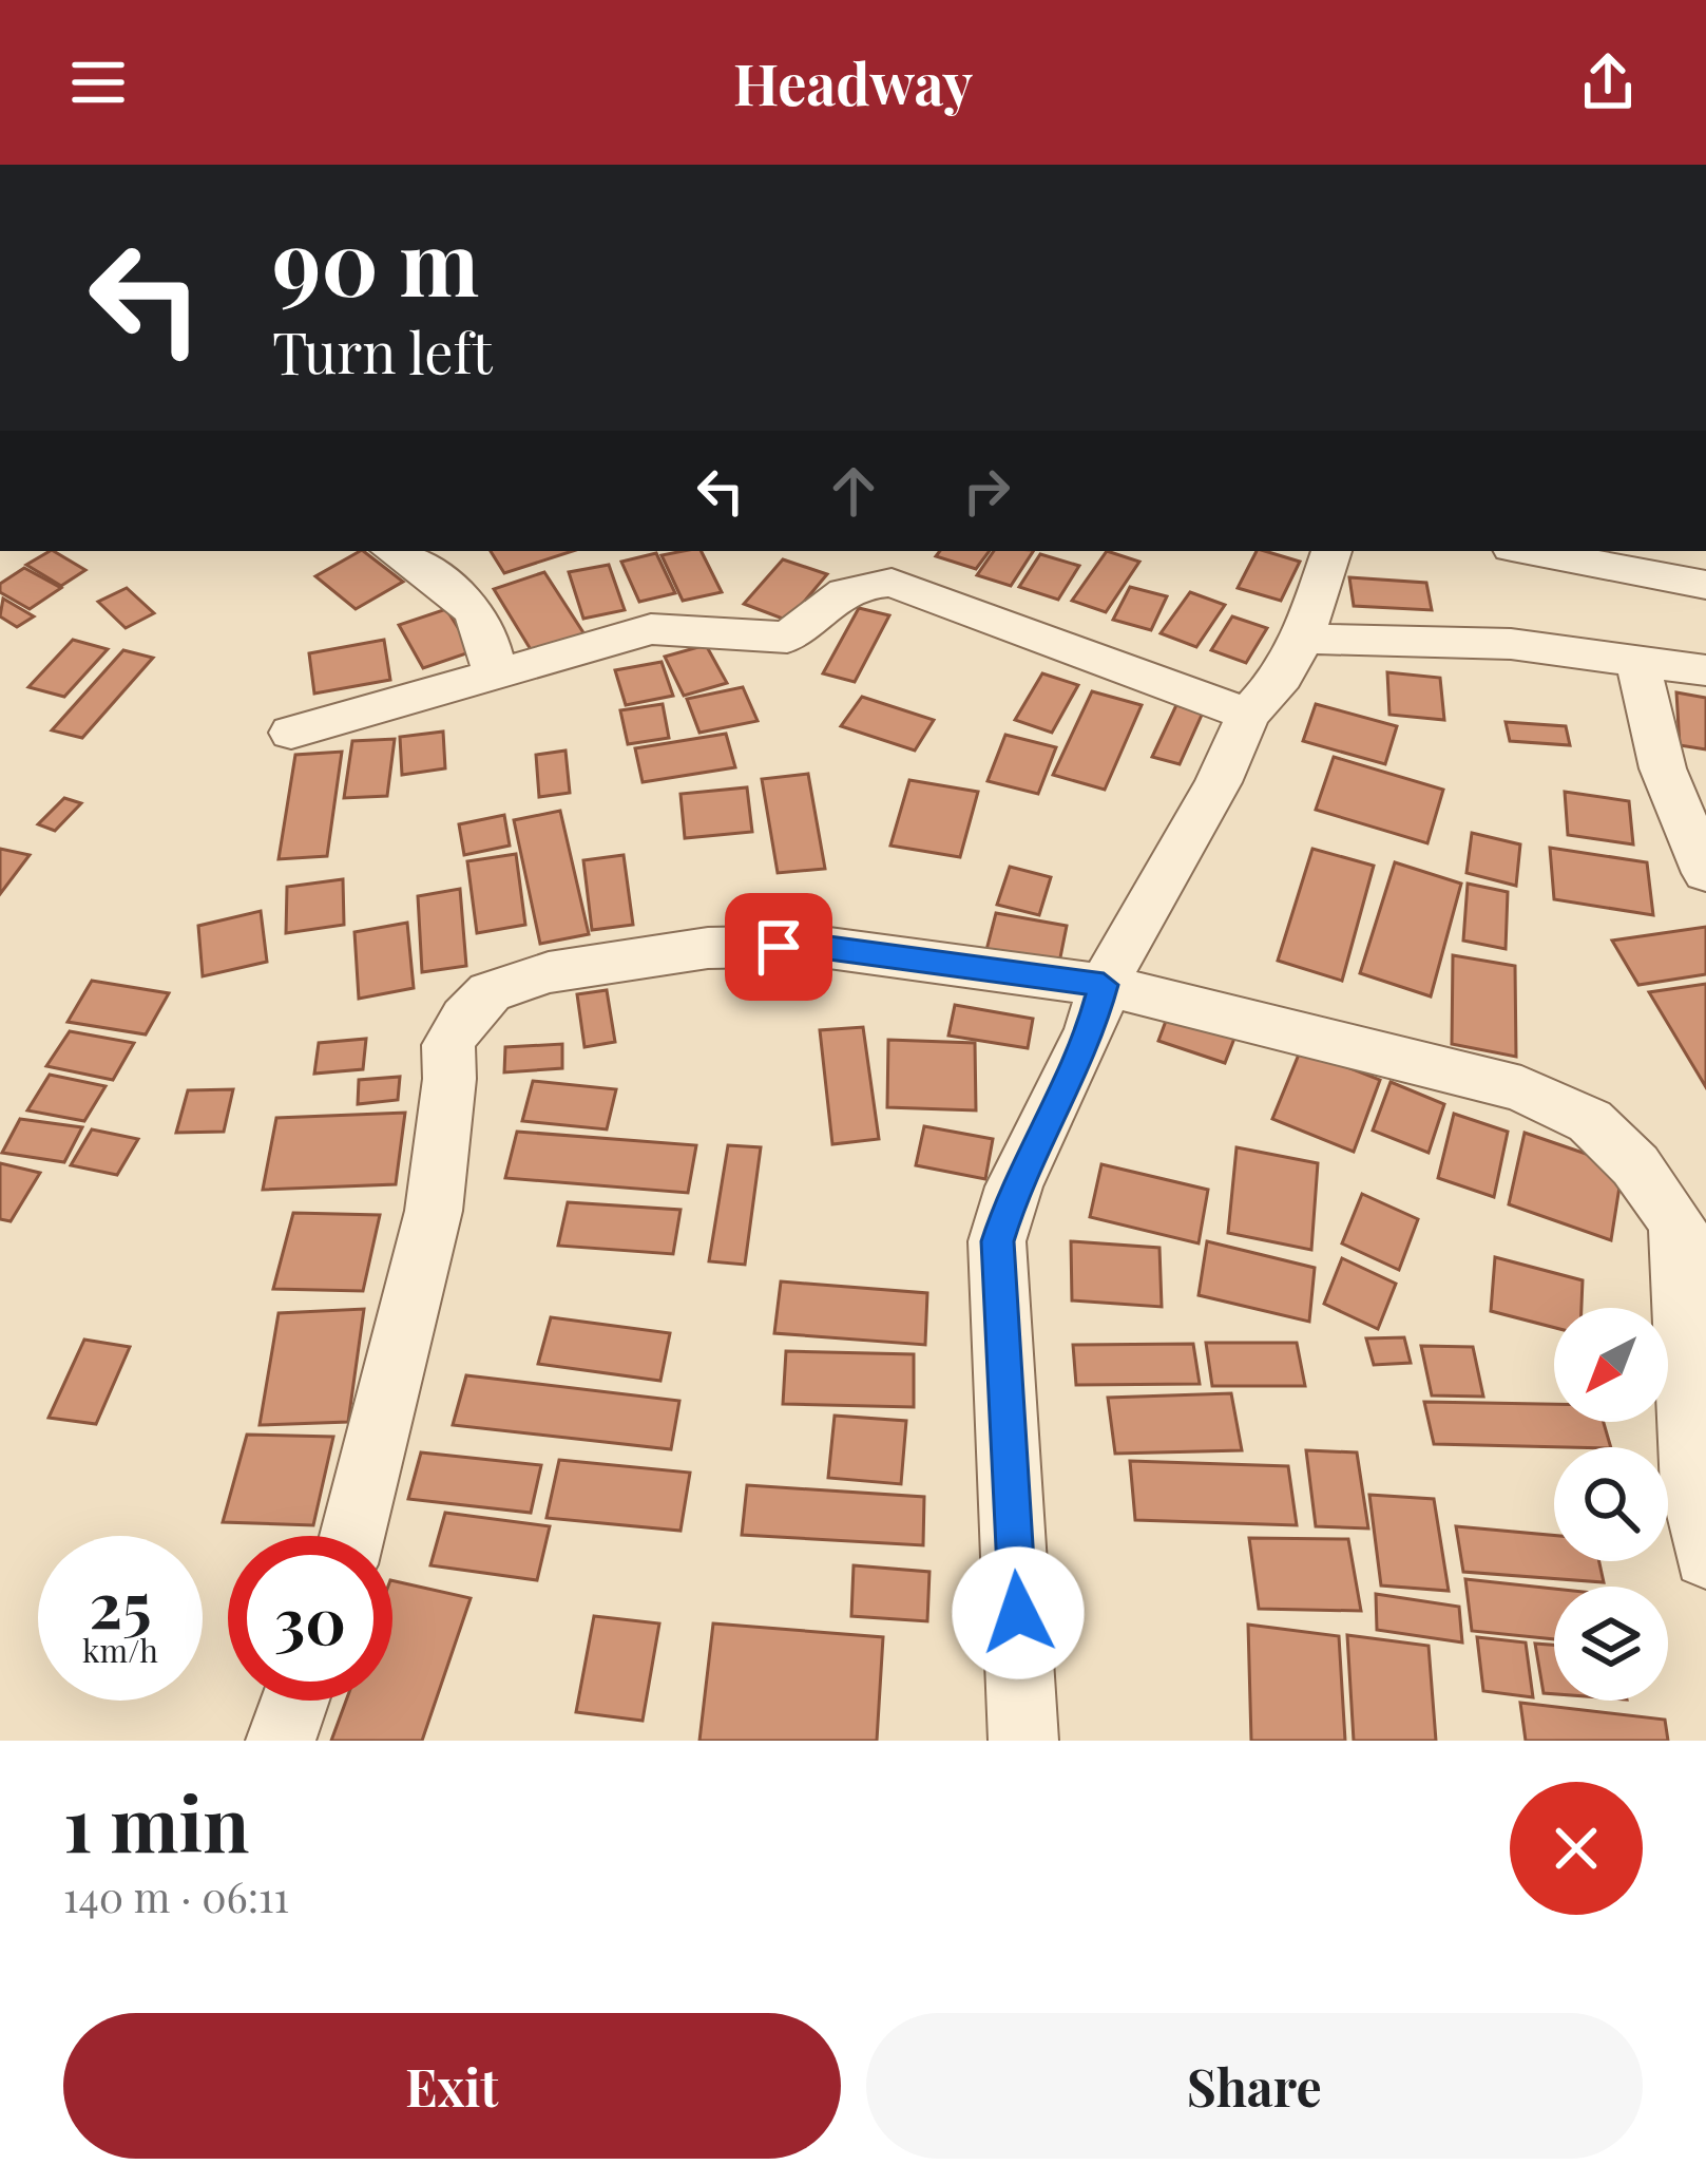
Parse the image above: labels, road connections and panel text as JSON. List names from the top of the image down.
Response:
{
  "north": "bottom left",
  "page": {
    "header": "Headway",
    "turn": ["90 m", "Turn left"],
    "speed": "25 km/h",
    "limit": "30",
    "heading": ["1 min", "140 m · 06:11"],
    "buttons": ["Exit", "Share"]
  }
}
